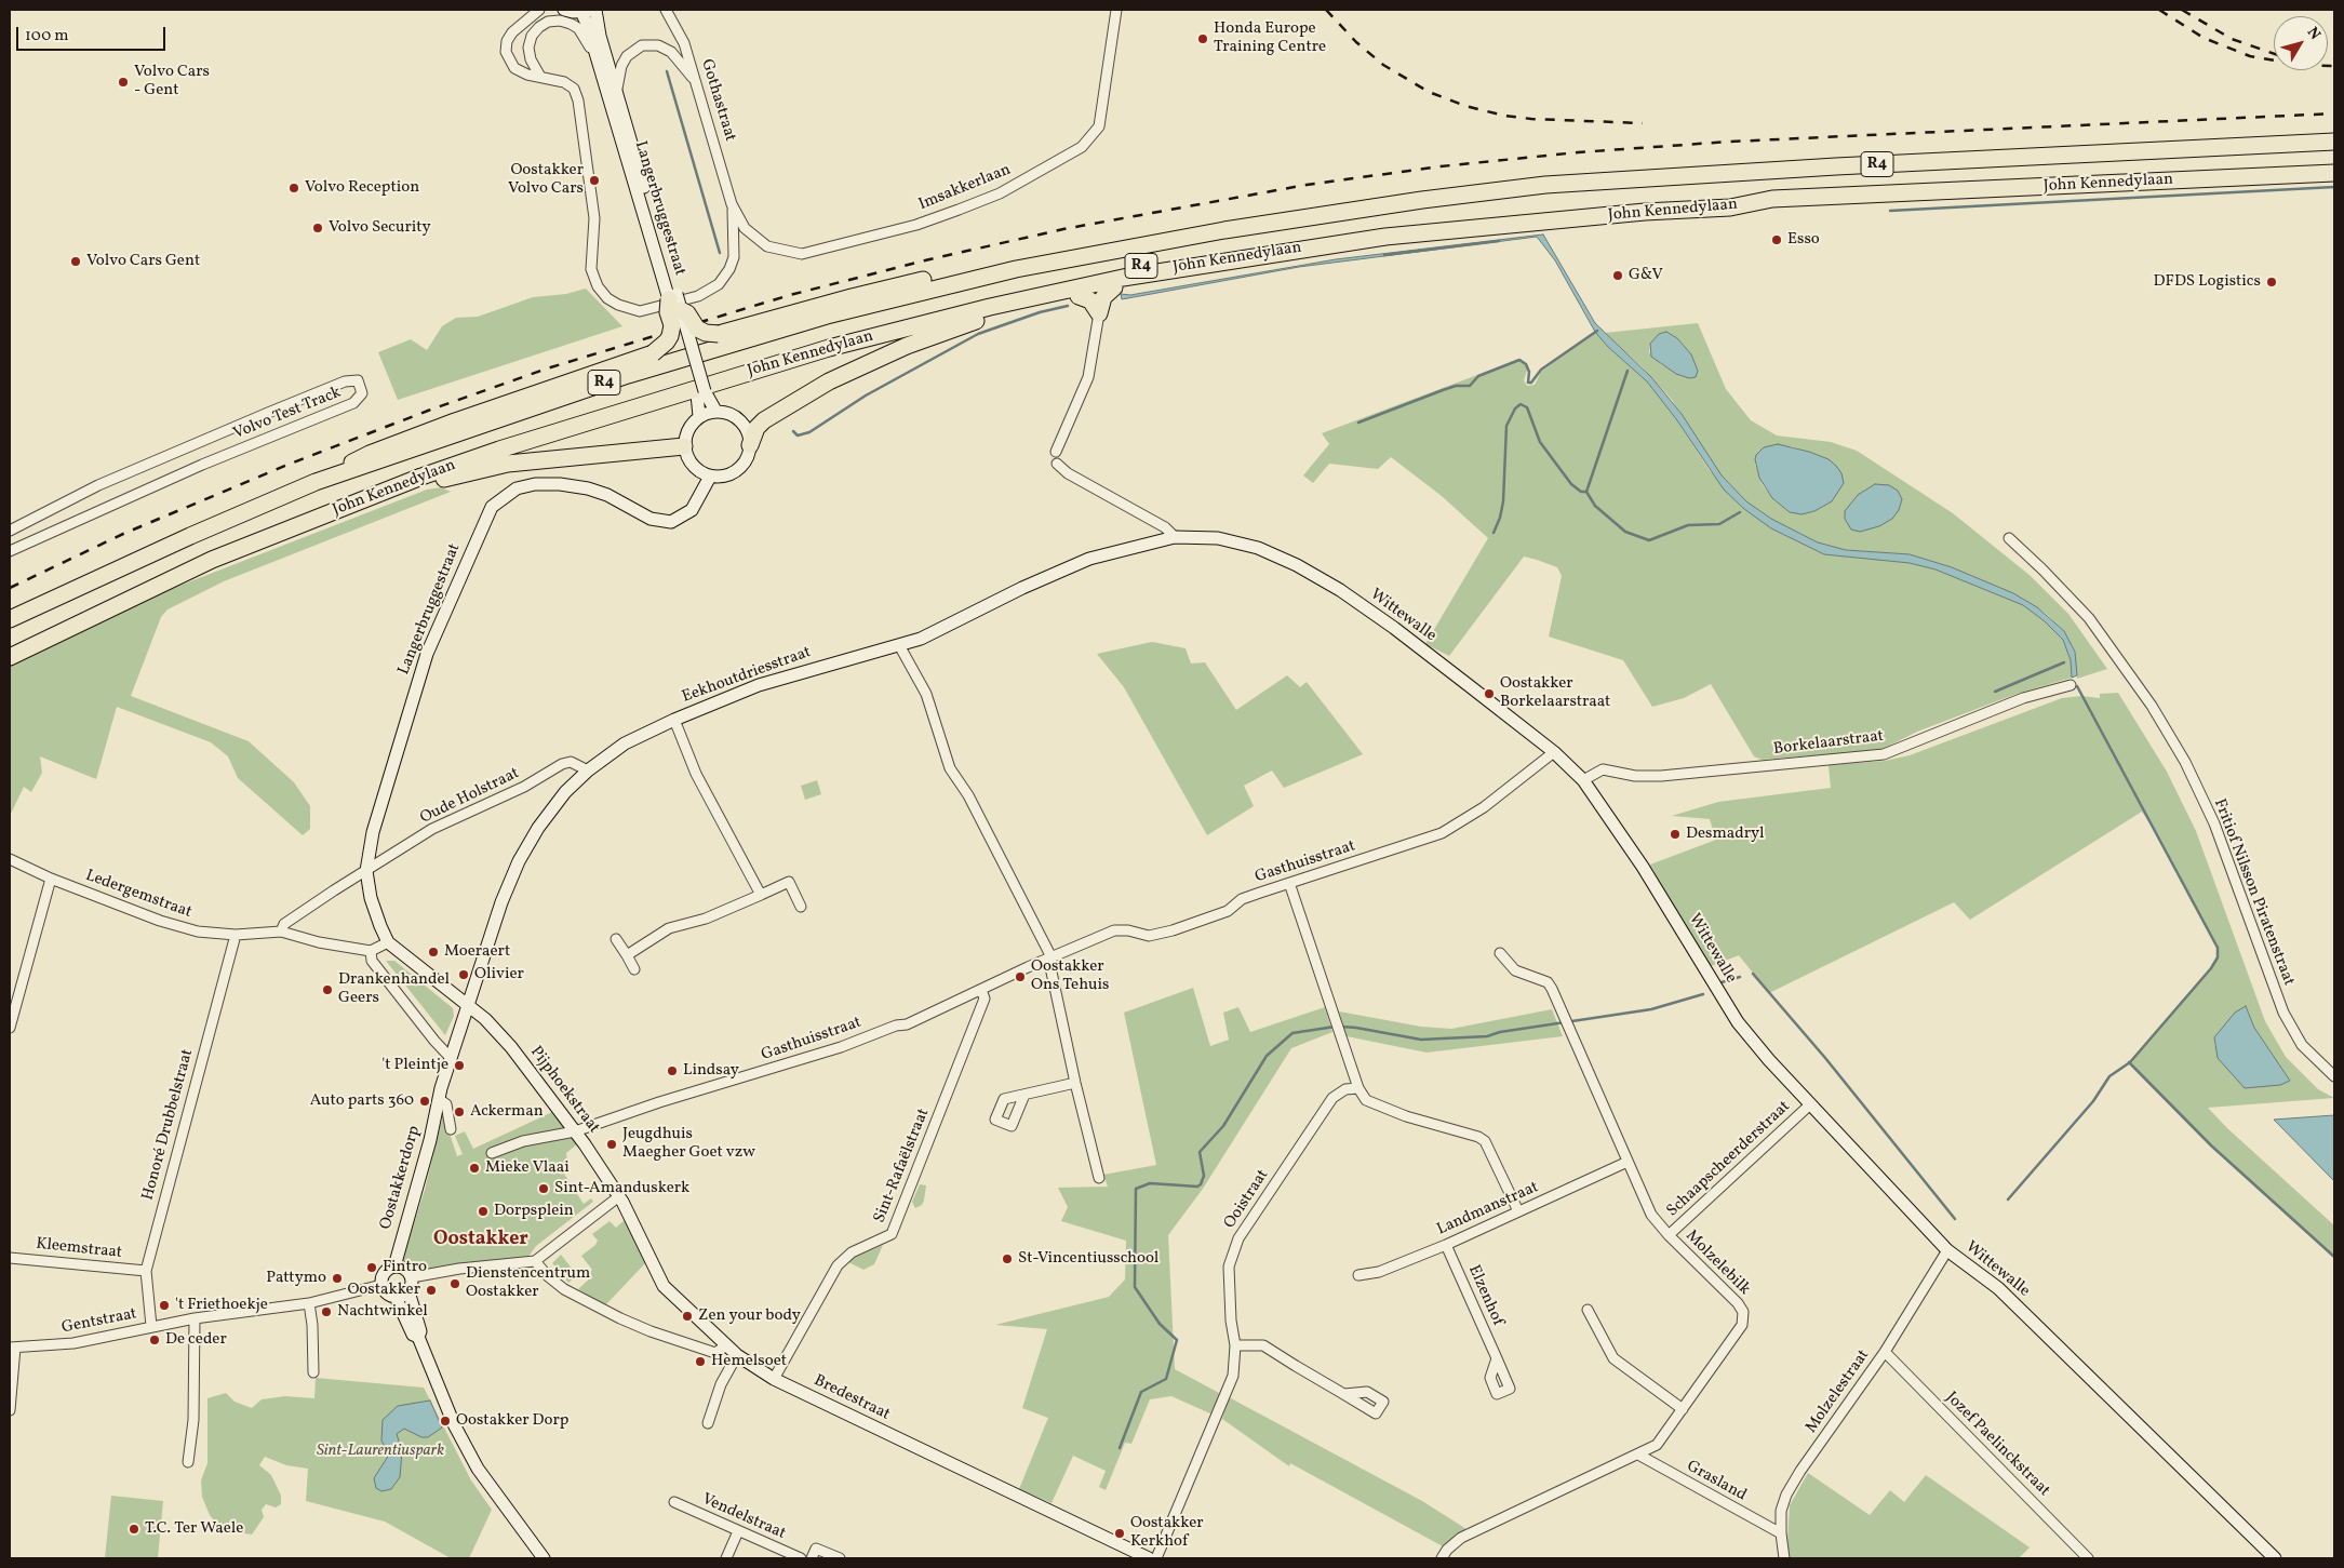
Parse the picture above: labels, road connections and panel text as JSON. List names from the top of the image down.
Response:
{
  "streets": {
    "highway": ["R4", "John Kennedylaan"],
    "street": [
      "Gothastraat",
      "Imsakkerlaan",
      "Langerbruggestraat",
      "Volvo Test Track",
      "Wittewalle",
      "Eekhoutdriesstraat",
      "Borkelaarstraat",
      "Oude Holstraat",
      "Gasthuisstraat",
      "Fritiof Nilsson Piratenstraat",
      "Ledergemstraat",
      "Pijphoekstraat",
      "Honoré Drubbelstraat",
      "Schaapscheerderstraat",
      "Sint-Rafaëlstraat",
      "Oostakkerdorp",
      "Ooistraat",
      "Landmanstraat",
      "Kleemstraat",
      "Molzelebilk",
      "Elzenhof",
      "Gentstraat",
      "Molzelestraat",
      "Bredestraat",
      "Jozef Paelinckstraat",
      "Grasland",
      "Vendelstraat"
    ]
  },
  "crossings": [
    ["Gothastraat", "Imsakkerlaan"],
    ["Langerbruggestraat", "Oude Holstraat"],
    ["Wittewalle", "Eekhoutdriesstraat"],
    ["Wittewalle", "Borkelaarstraat"],
    ["Wittewalle", "Gasthuisstraat"],
    ["Wittewalle", "Schaapscheerderstraat"],
    ["Wittewalle", "Molzelestraat"],
    ["Eekhoutdriesstraat", "Oude Holstraat"],
    ["Eekhoutdriesstraat", "Pijphoekstraat"],
    ["Eekhoutdriesstraat", "Oostakkerdorp"],
    ["Gasthuisstraat", "Pijphoekstraat"],
    ["Gasthuisstraat", "Sint-Rafaëlstraat"],
    ["Ledergemstraat", "Honoré Drubbelstraat"],
    ["Pijphoekstraat", "Oostakkerdorp"],
    ["Pijphoekstraat", "Bredestraat"],
    ["Honoré Drubbelstraat", "Kleemstraat"],
    ["Honoré Drubbelstraat", "Gentstraat"],
    ["Schaapscheerderstraat", "Molzelebilk"],
    ["Sint-Rafaëlstraat", "Bredestraat"],
    ["Oostakkerdorp", "Gentstraat"],
    ["Landmanstraat", "Molzelebilk"],
    ["Landmanstraat", "Elzenhof"],
    ["Molzelebilk", "Grasland"],
    ["Molzelestraat", "Jozef Paelinckstraat"],
    ["Molzelestraat", "Grasland"]
  ],
  "districts": ["Oostakker"],
  "parks": ["Sint-Laurentiuspark"],
  "places": [
    "Honda Europe Training Centre",
    "Volvo Cars - Gent",
    "Oostakker Volvo Cars",
    "Volvo Reception",
    "Volvo Security",
    "Esso",
    "Volvo Cars Gent",
    "G&V",
    "DFDS Logistics",
    "Oostakker Borkelaarstraat",
    "Desmadryl",
    "Moeraert",
    "Olivier",
    "Oostakker Ons Tehuis",
    "Drankenhandel Geers",
    "'t Pleintje",
    "Lindsay",
    "Auto parts 360",
    "Ackerman",
    "Jeugdhuis Maegher Goet vzw",
    "Mieke Vlaai",
    "Sint-Amanduskerk",
    "Dorpsplein",
    "St-Vincentiusschool",
    "Fintro",
    "Pattymo",
    "Dienstencentrum Oostakker",
    "Oostakker",
    "'t Friethoekje",
    "Nachtwinkel",
    "Zen your body",
    "De ceder",
    "Hemelsoet",
    "Oostakker Dorp",
    "T.C. Ter Waele",
    "Oostakker Kerkhof"
  ],
  "scale_bar": "100 m",
  "north": "top right"
}
